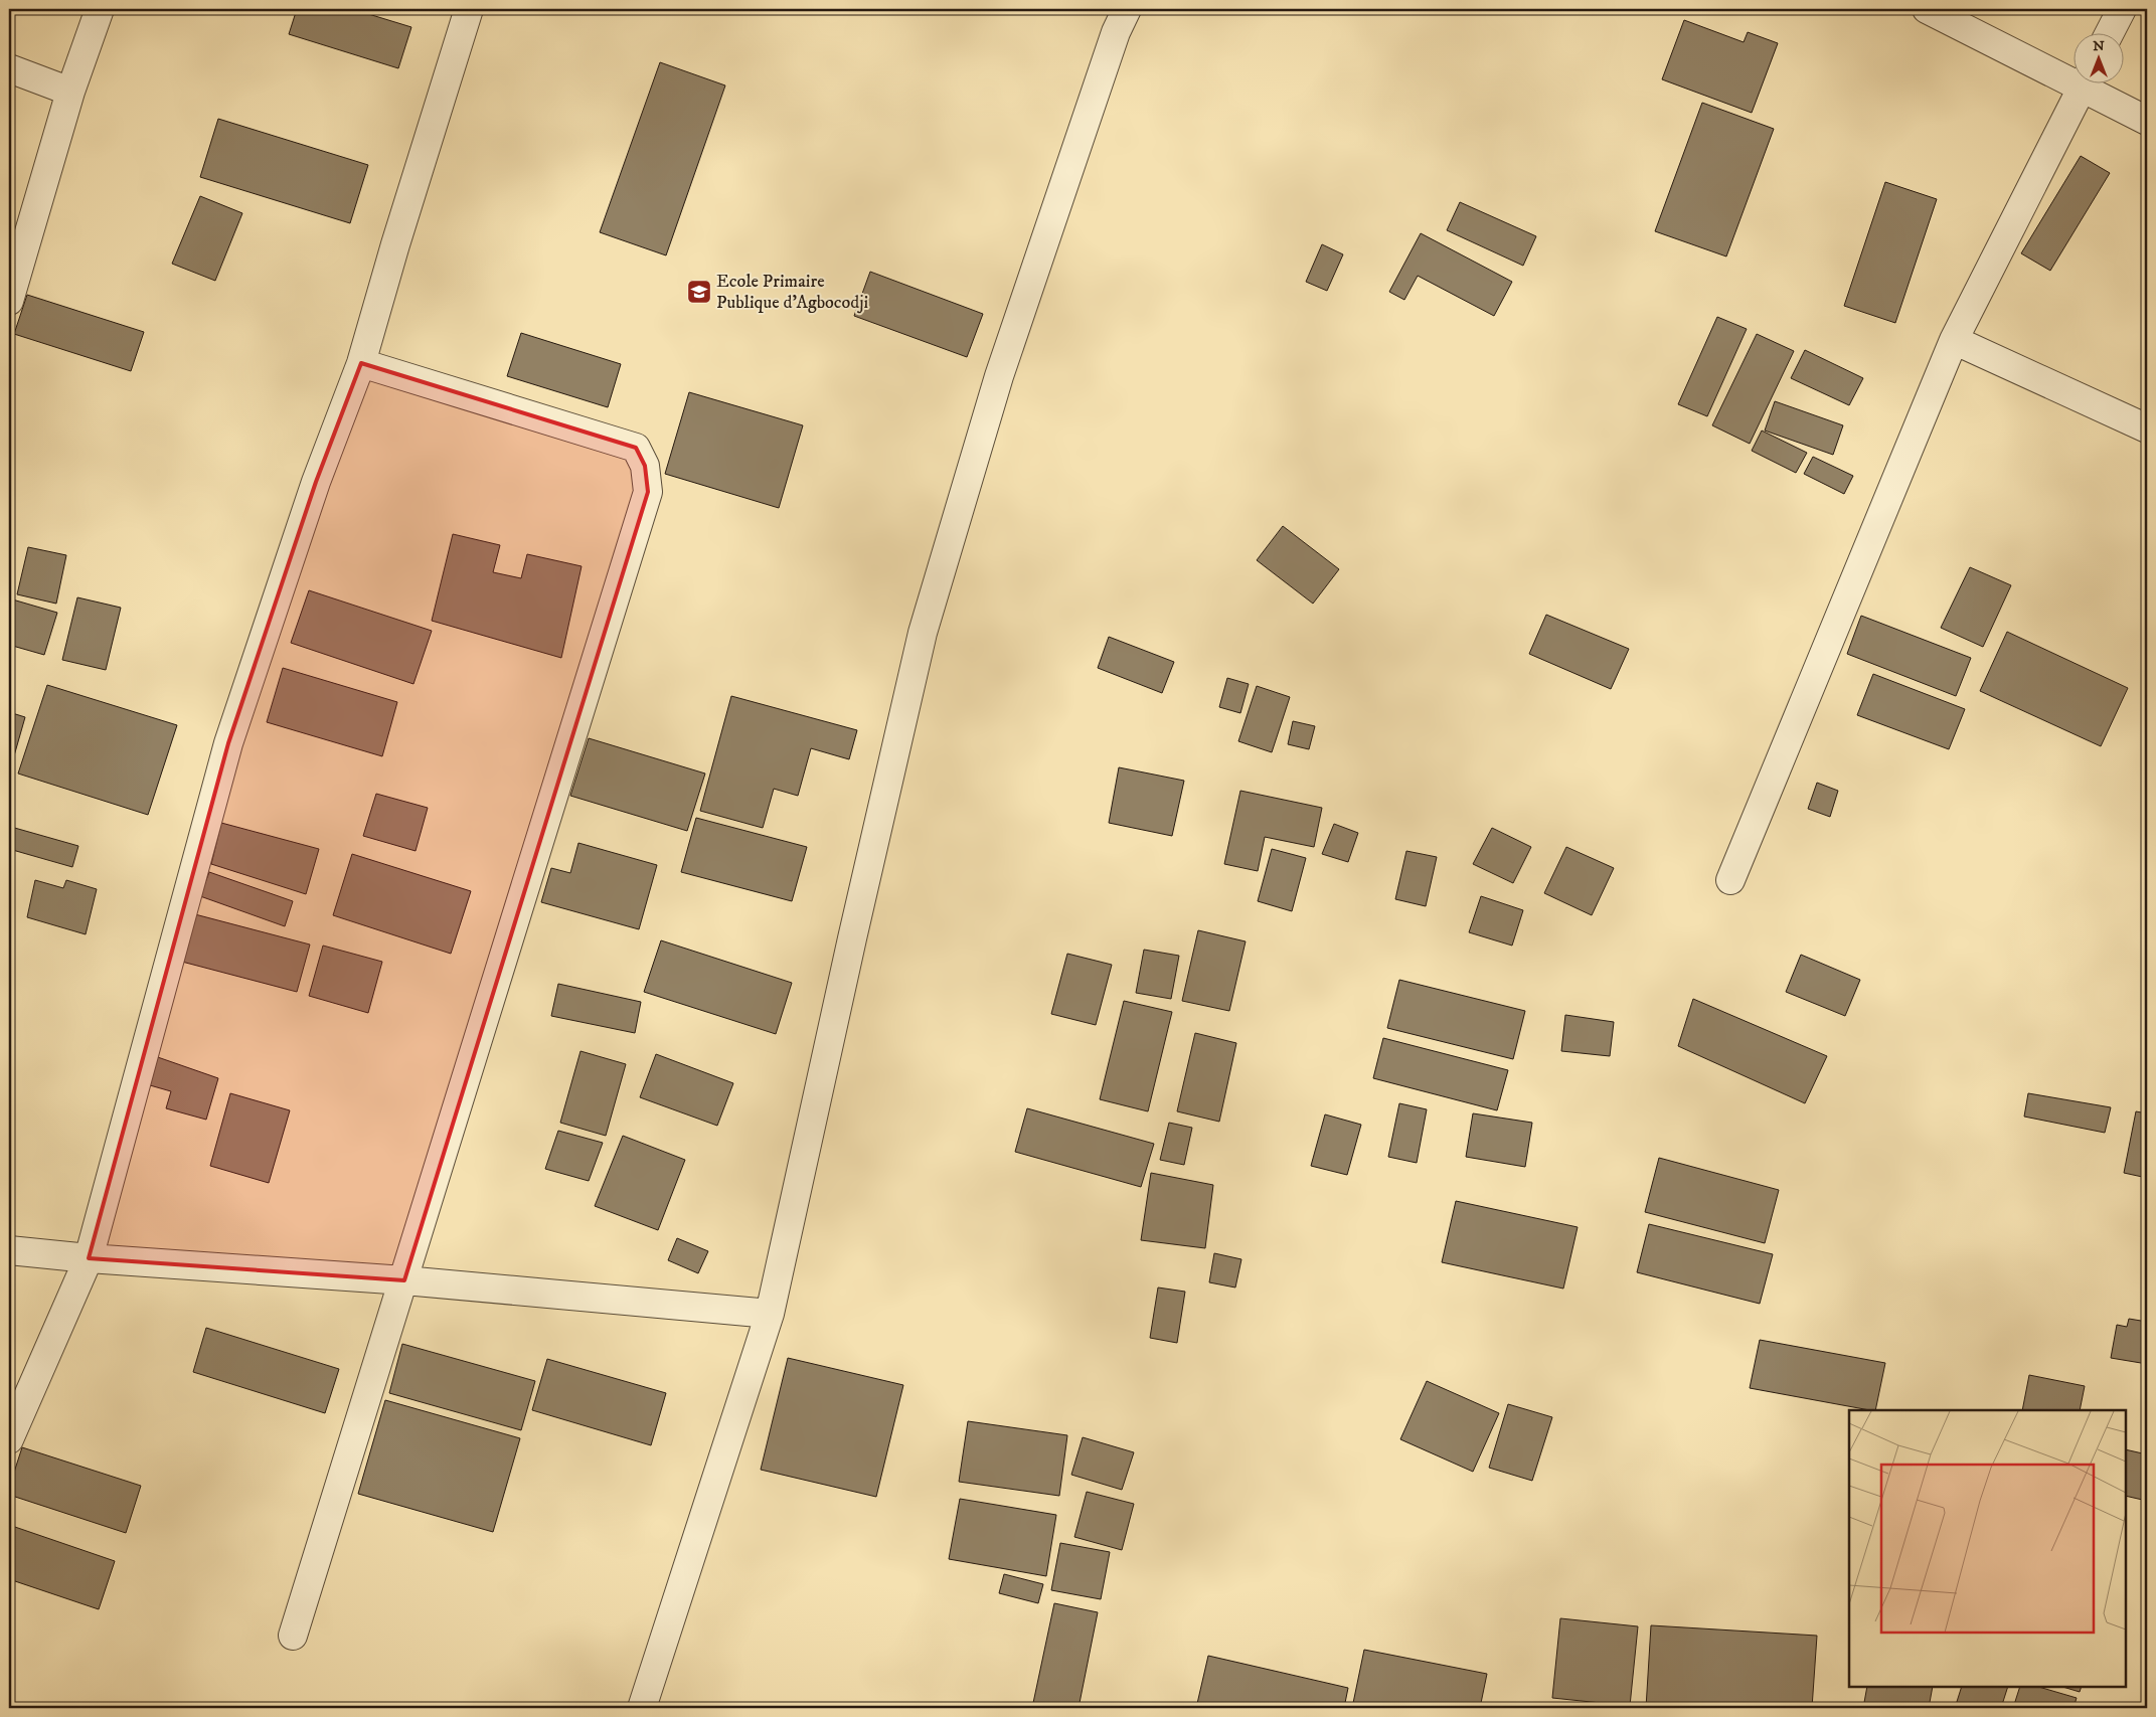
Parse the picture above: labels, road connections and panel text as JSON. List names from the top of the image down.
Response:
{
  "places": {
    "school or university": ["Ecole Primaire Publique d'Agbocodji"]
  },
  "north": "top"
}
